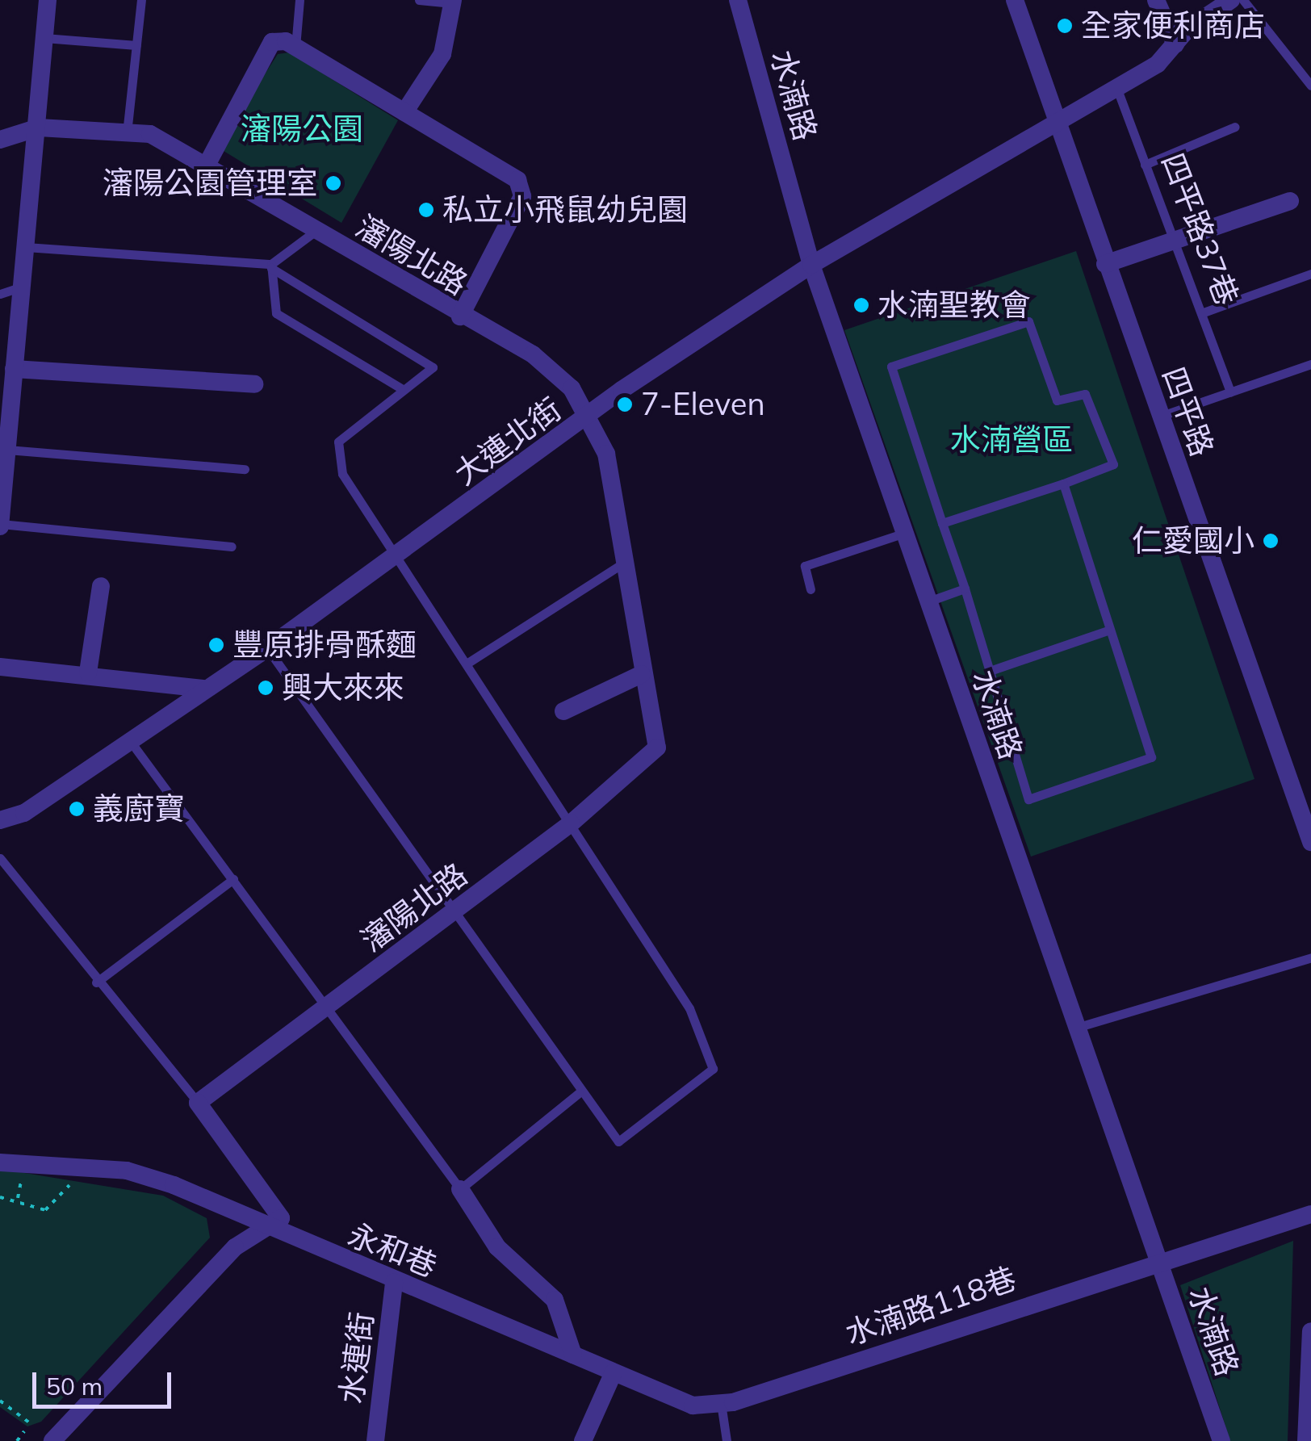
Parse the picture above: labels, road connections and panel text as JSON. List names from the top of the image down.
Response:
{
  "streets": {
    "street": [
      "水湳路",
      "瀋陽北路",
      "四平路",
      "大連北街",
      "永和巷",
      "水湳路118巷",
      "水連街"
    ],
    "lane": ["四平路37巷"]
  },
  "crossings": [
    ["水湳路", "大連北街"],
    ["水湳路", "水湳路118巷"],
    ["瀋陽北路", "大連北街"],
    ["四平路", "大連北街"],
    ["永和巷", "水湳路118巷"],
    ["永和巷", "水連街"]
  ],
  "parks": ["瀋陽公園", "水湳營區"],
  "places": [
    "全家便利商店",
    "瀋陽公園管理室",
    "私立小飛鼠幼兒園",
    "水湳聖教會",
    "7-Eleven",
    "仁愛國小",
    "豐原排骨酥麵",
    "興大來來",
    "義廚寶"
  ],
  "scale_bar": "50 m"
}
